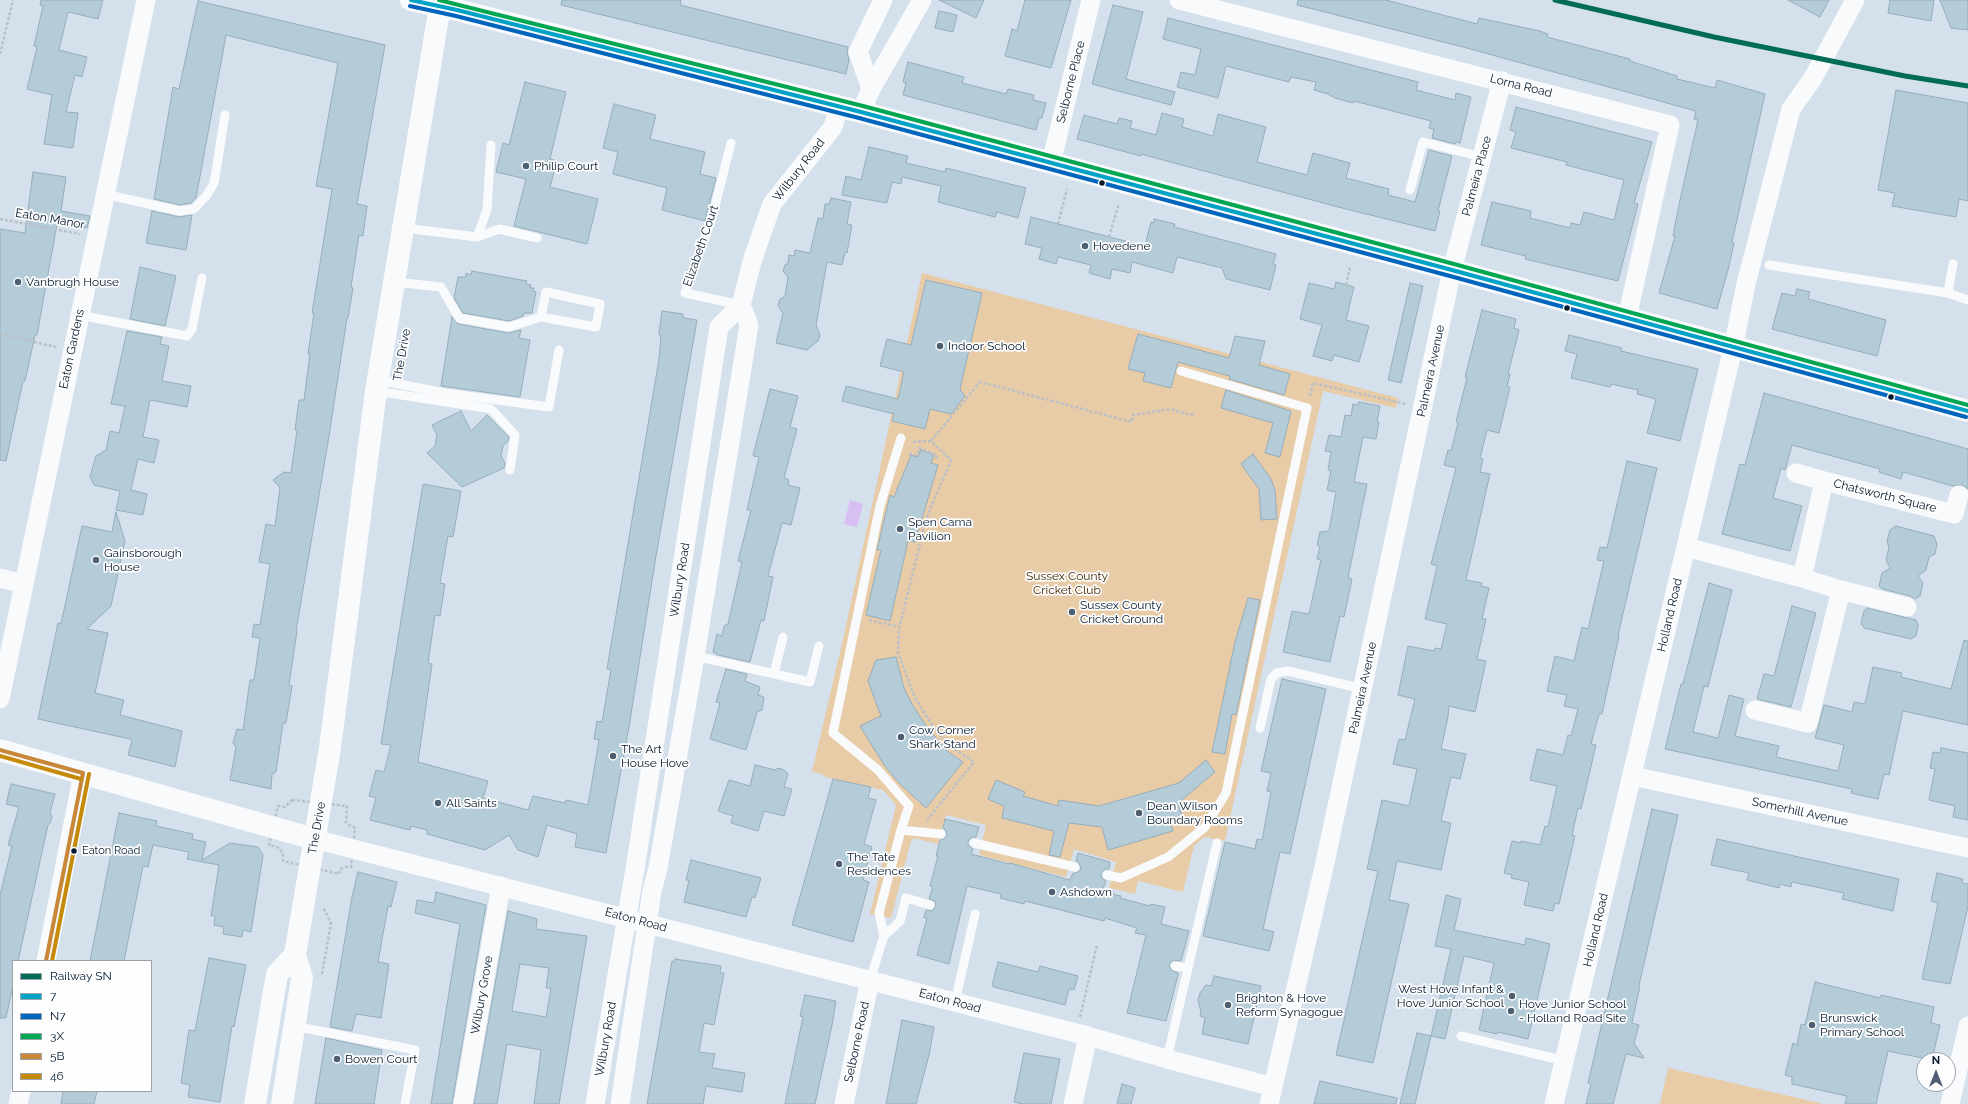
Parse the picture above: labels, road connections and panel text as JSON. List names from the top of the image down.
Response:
{
  "streets": {
    "main road": ["The Drive", "Eaton Road"],
    "street": [
      "Selborne Place",
      "Lorna Road",
      "Wilbury Road",
      "Palmeira Place",
      "Eaton Gardens",
      "Palmeira Avenue",
      "Chatsworth Square",
      "Holland Road",
      "Somerhill Avenue",
      "Wilbury Grove",
      "Selborne Road"
    ],
    "lane": ["Elizabeth Court"],
    "path": ["Eaton Manor"]
  },
  "crossings": [
    ["Lorna Road", "Palmeira Place"],
    ["Wilbury Road", "Elizabeth Court"],
    ["Wilbury Road", "Eaton Road"],
    ["Palmeira Place", "Palmeira Avenue"],
    ["Eaton Manor", "Eaton Gardens"],
    ["The Drive", "Eaton Road"],
    ["Palmeira Avenue", "Eaton Road"],
    ["Holland Road", "Somerhill Avenue"],
    ["Eaton Road", "Wilbury Grove"],
    ["Eaton Road", "Selborne Road"]
  ],
  "parks": ["Sussex County Cricket Club"],
  "places": [
    "Philip Court",
    "Hovedene",
    "Vanbrugh House",
    "Indoor School",
    "Spen Cama Pavilion",
    "Gainsborough House",
    "Sussex County Cricket Ground",
    "Cow Corner Shark Stand",
    "The Art House Hove",
    "All Saints",
    "Dean Wilson Boundary Rooms",
    "Eaton Road",
    "The Tate Residences",
    "Ashdown",
    "West Hove Infant & Hove Junior School",
    "Brighton & Hove Reform Synagogue",
    "Hove Junior School - Holland Road Site",
    "Brunswick Primary School",
    "Bowen Court"
  ],
  "lines": [
    "rail line SN",
    "transit line 7",
    "transit line 3X",
    "transit line N7",
    "transit line 5B",
    "transit line 46"
  ],
  "legend": [
    "Railway SN",
    "7",
    "N7",
    "3X",
    "5B",
    "46"
  ],
  "north": "top"
}
